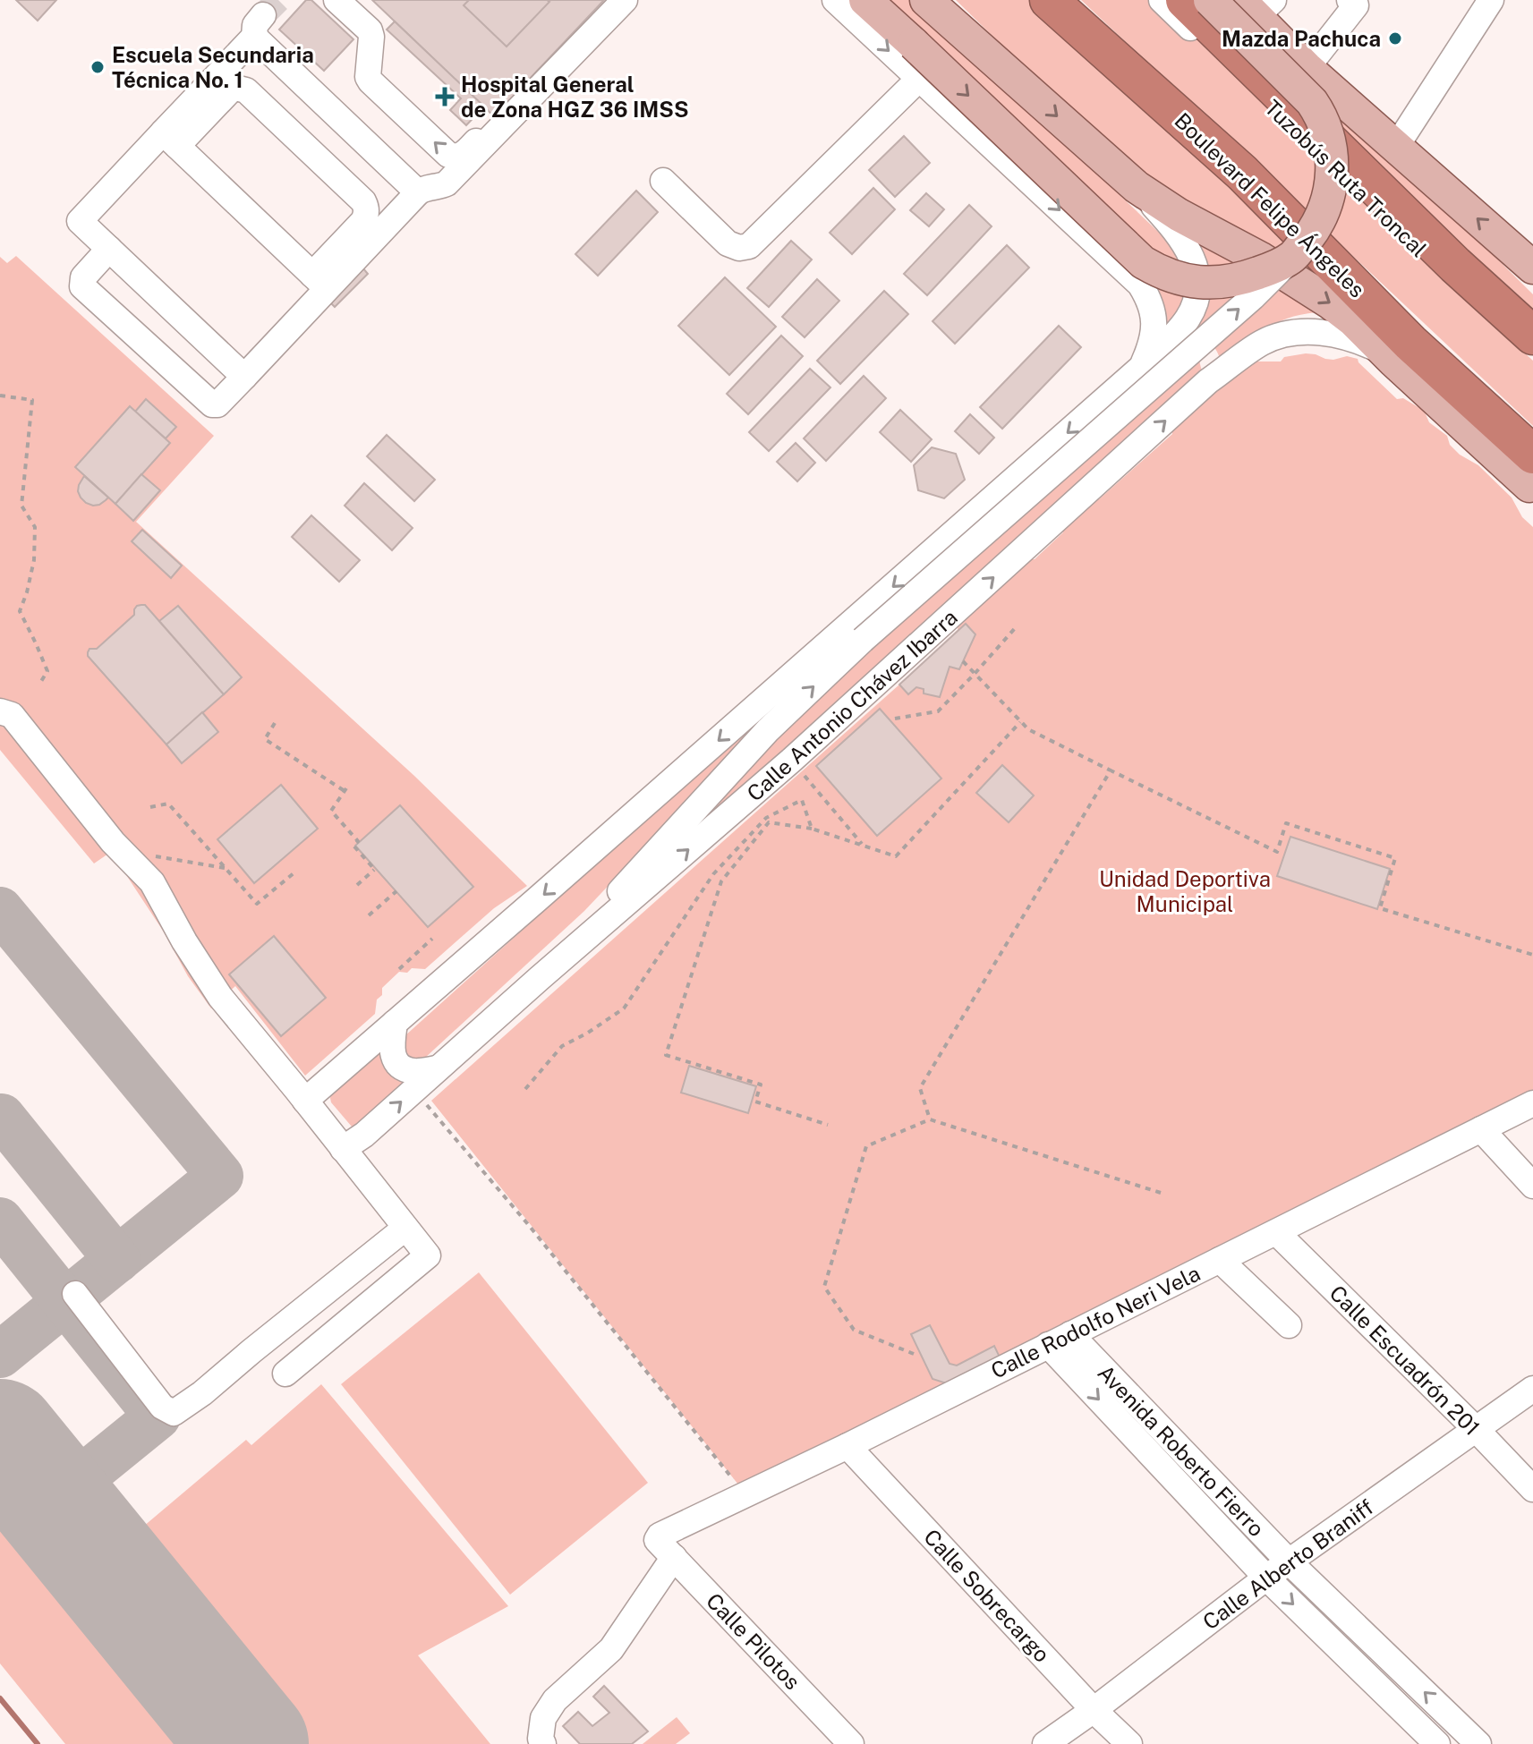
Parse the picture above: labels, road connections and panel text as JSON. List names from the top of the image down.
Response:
{
  "streets": {
    "highway": ["Boulevard Felipe Ángeles"],
    "street": [
      "Tuzobús Ruta Troncal",
      "Calle Antonio Chávez Ibarra",
      "Calle Rodolfo Neri Vela",
      "Calle Escuadrón 201",
      "Avenida Roberto Fierro",
      "Calle Alberto Braniff",
      "Calle Sobrecargo",
      "Calle Pilotos"
    ]
  },
  "crossings": [
    ["Calle Rodolfo Neri Vela", "Calle Escuadrón 201"],
    ["Calle Rodolfo Neri Vela", "Avenida Roberto Fierro"],
    ["Calle Rodolfo Neri Vela", "Calle Sobrecargo"],
    ["Calle Rodolfo Neri Vela", "Calle Pilotos"],
    ["Calle Escuadrón 201", "Calle Alberto Braniff"],
    ["Avenida Roberto Fierro", "Calle Alberto Braniff"],
    ["Calle Alberto Braniff", "Calle Sobrecargo"]
  ],
  "parks": ["Unidad Deportiva Municipal"],
  "places": {
    "other": ["Mazda Pachuca", "Escuela Secundaria Técnica No. 1"],
    "health": ["Hospital General de Zona HGZ 36 IMSS"]
  }
}
